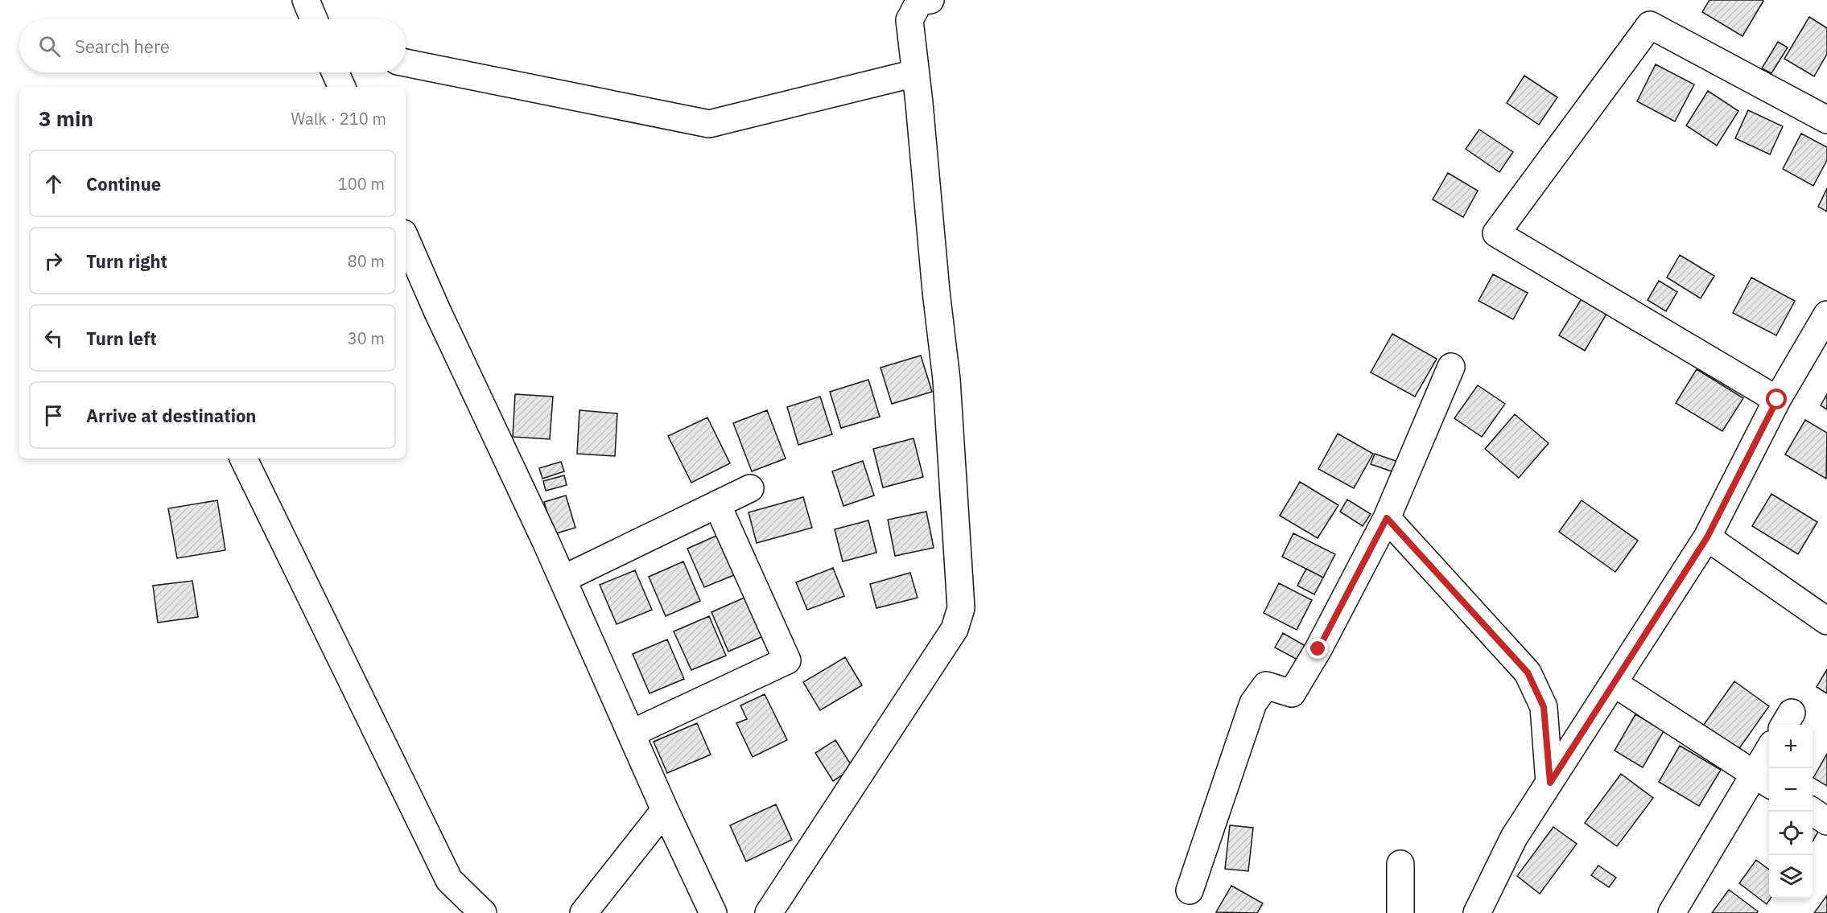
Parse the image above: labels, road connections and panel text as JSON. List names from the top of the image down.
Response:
{
  "page": {
    "search": "Search here",
    "heading": ["3 min", "Walk · 210 m"],
    "list": [
      ["Continue", "100 m"],
      ["Turn right", "80 m"],
      ["Turn left", "30 m"],
      "Arrive at destination"
    ],
    "map_buttons": ["+", "−"]
  }
}
